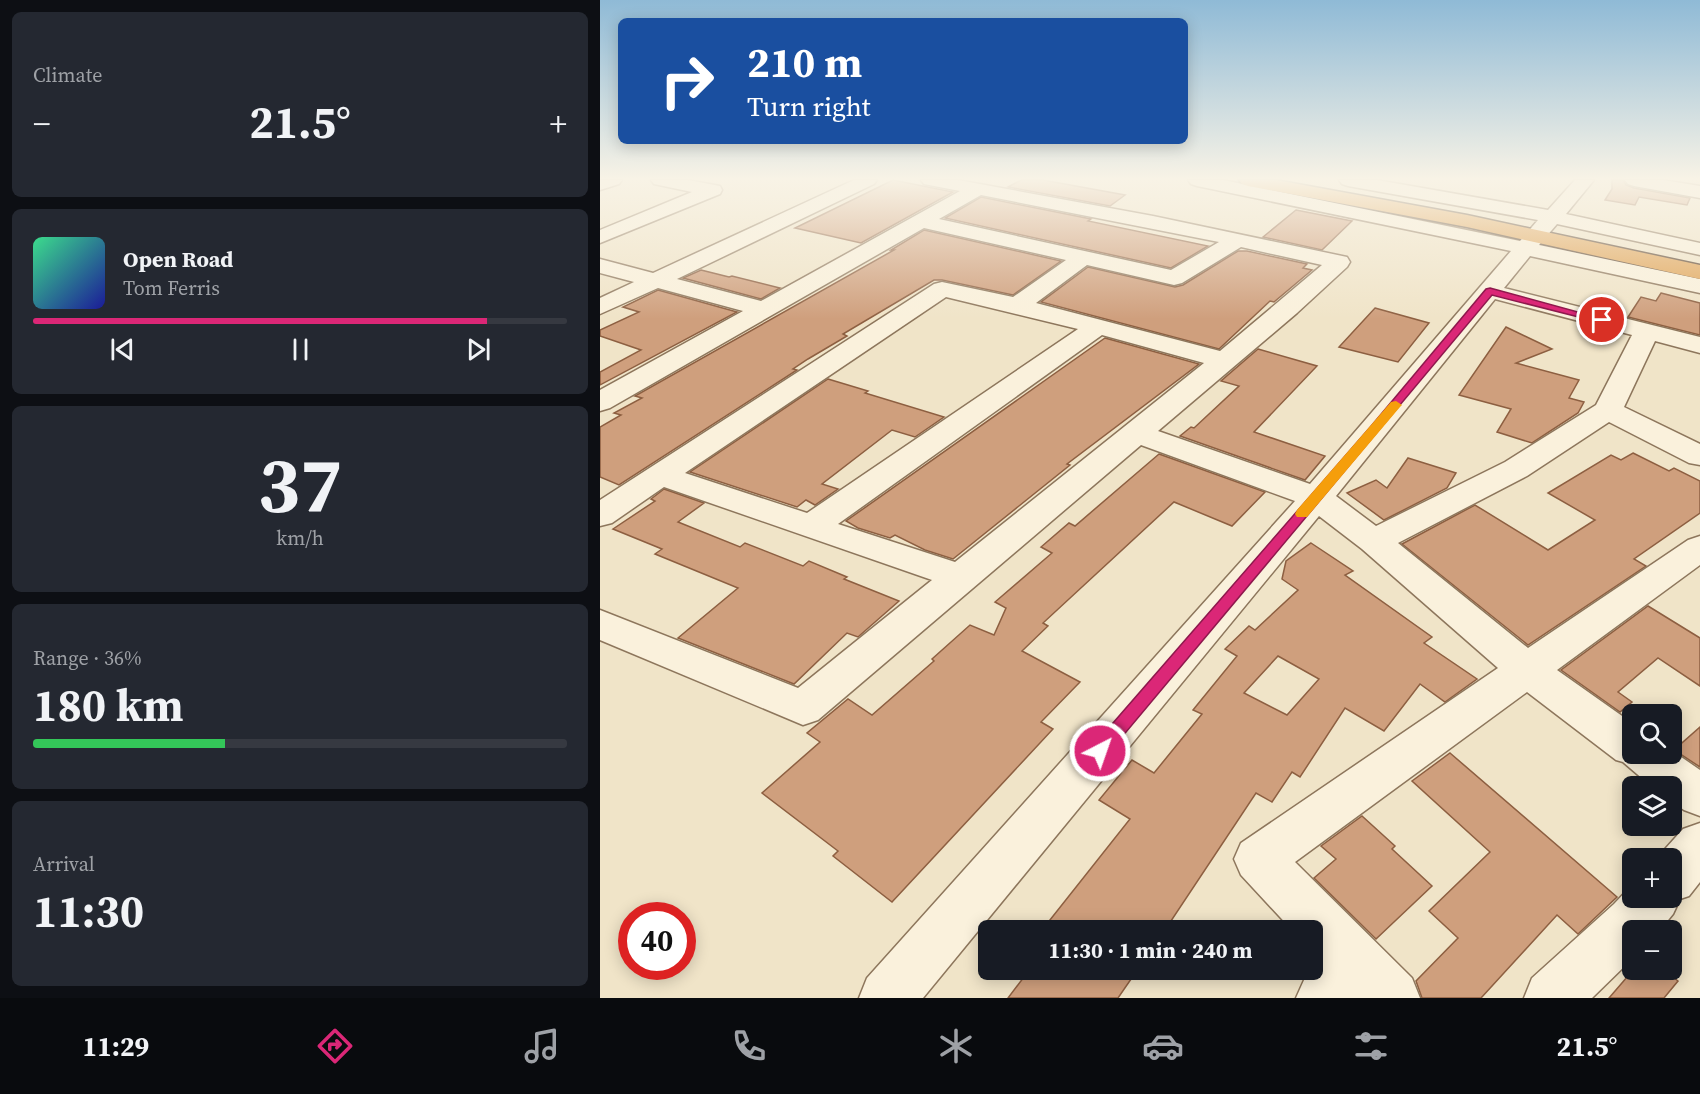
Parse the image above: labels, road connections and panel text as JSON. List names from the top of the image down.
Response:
{
  "page": {
    "tile": [
      "Climate",
      ["37", "km/h"],
      ["Range · 36%", "180 km"],
      ["Arrival", "11:30"]
    ],
    "turn": ["210 m", "Turn right"],
    "heat": ["−", "21.5°", "+"],
    "song": ["Open Road", "Tom Ferris"],
    "map_buttons": ["+", "−"],
    "limit": "40",
    "trip": "11:30 · 1 min · 240 m",
    "tabs": ["11:29", "21.5°"]
  }
}
